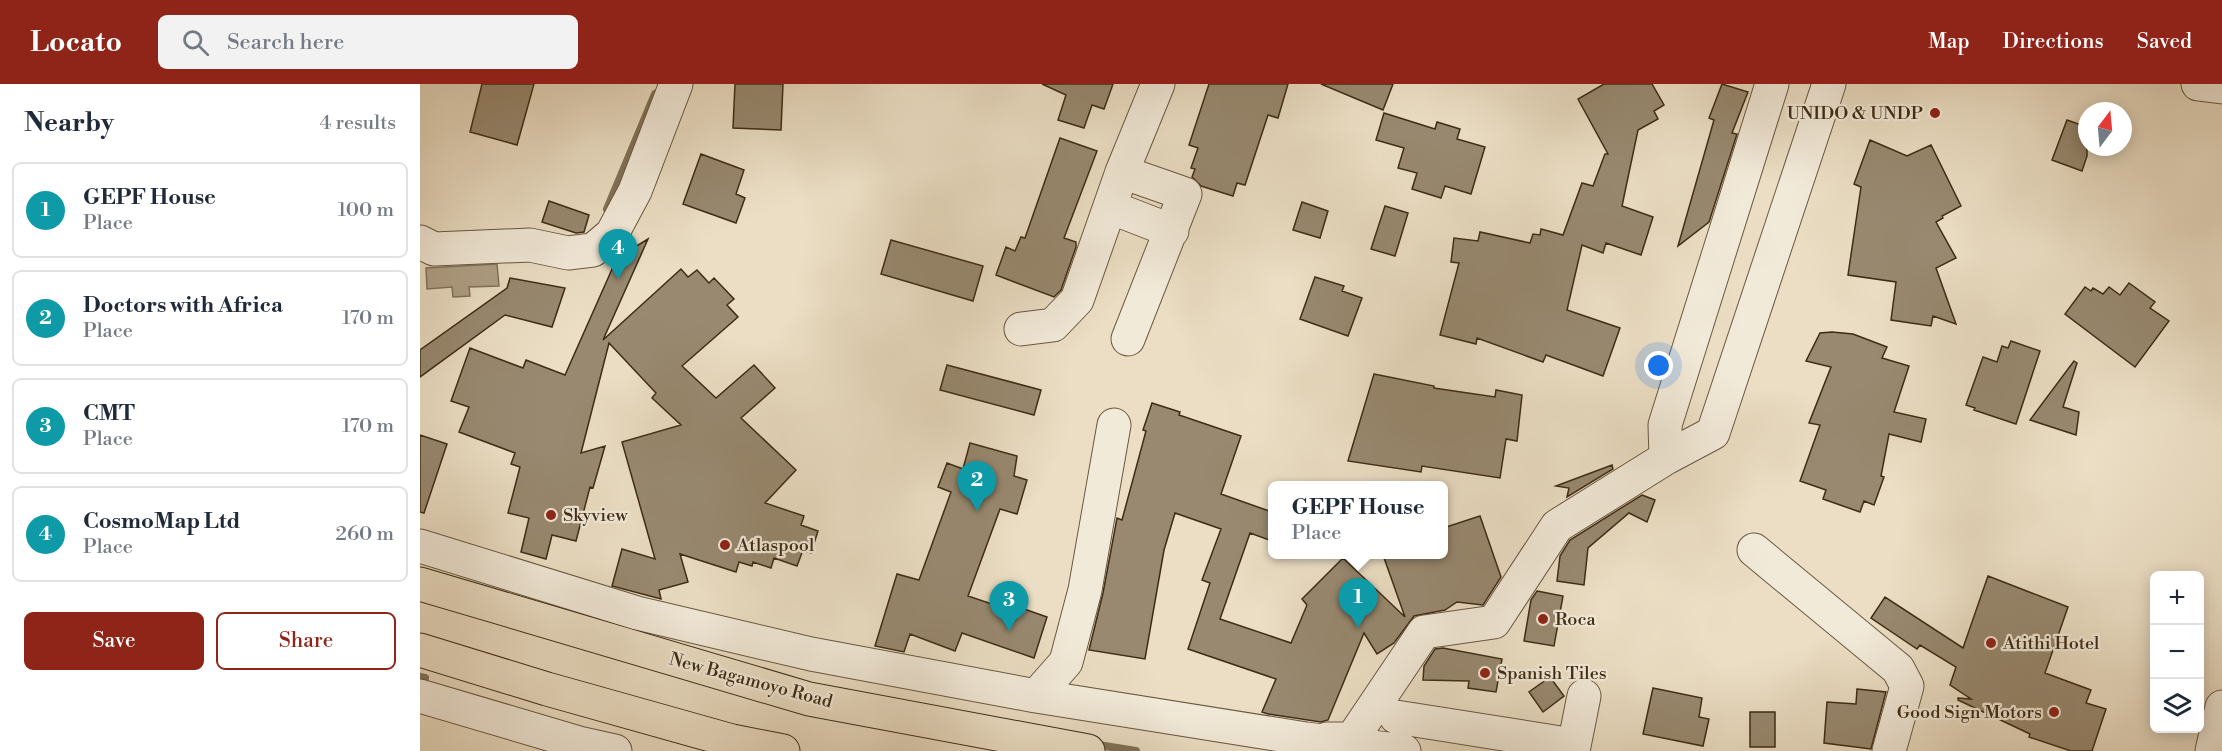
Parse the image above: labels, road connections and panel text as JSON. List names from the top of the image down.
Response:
{
  "streets": {
    "highway": ["New Bagamoyo Road"]
  },
  "places": [
    "UNIDO & UNDP",
    "Skyview",
    "Atlaspool",
    "Roca",
    "Atithi Hotel",
    "Spanish Tiles",
    "Good Sign Motors"
  ],
  "north": "top",
  "page": {
    "header": "Locato",
    "search": "Search here",
    "nav": ["Map", "Directions", "Saved"],
    "heading": ["Nearby", "4 results"],
    "list": [
      {
        "mark": "1",
        "name": "GEPF House",
        "note": "Place",
        "value": "100 m"
      },
      {
        "mark": "2",
        "name": "Doctors with Africa",
        "note": "Place",
        "value": "170 m"
      },
      {
        "mark": "3",
        "name": "CMT",
        "note": "Place",
        "value": "170 m"
      },
      {
        "mark": "4",
        "name": "CosmoMap Ltd",
        "note": "Place",
        "value": "260 m"
      }
    ],
    "pins": [
      "4",
      "2",
      "1",
      "3"
    ],
    "popup": ["GEPF House", "Place"],
    "map_buttons": ["+", "−"],
    "buttons": ["Save", "Share"]
  }
}
